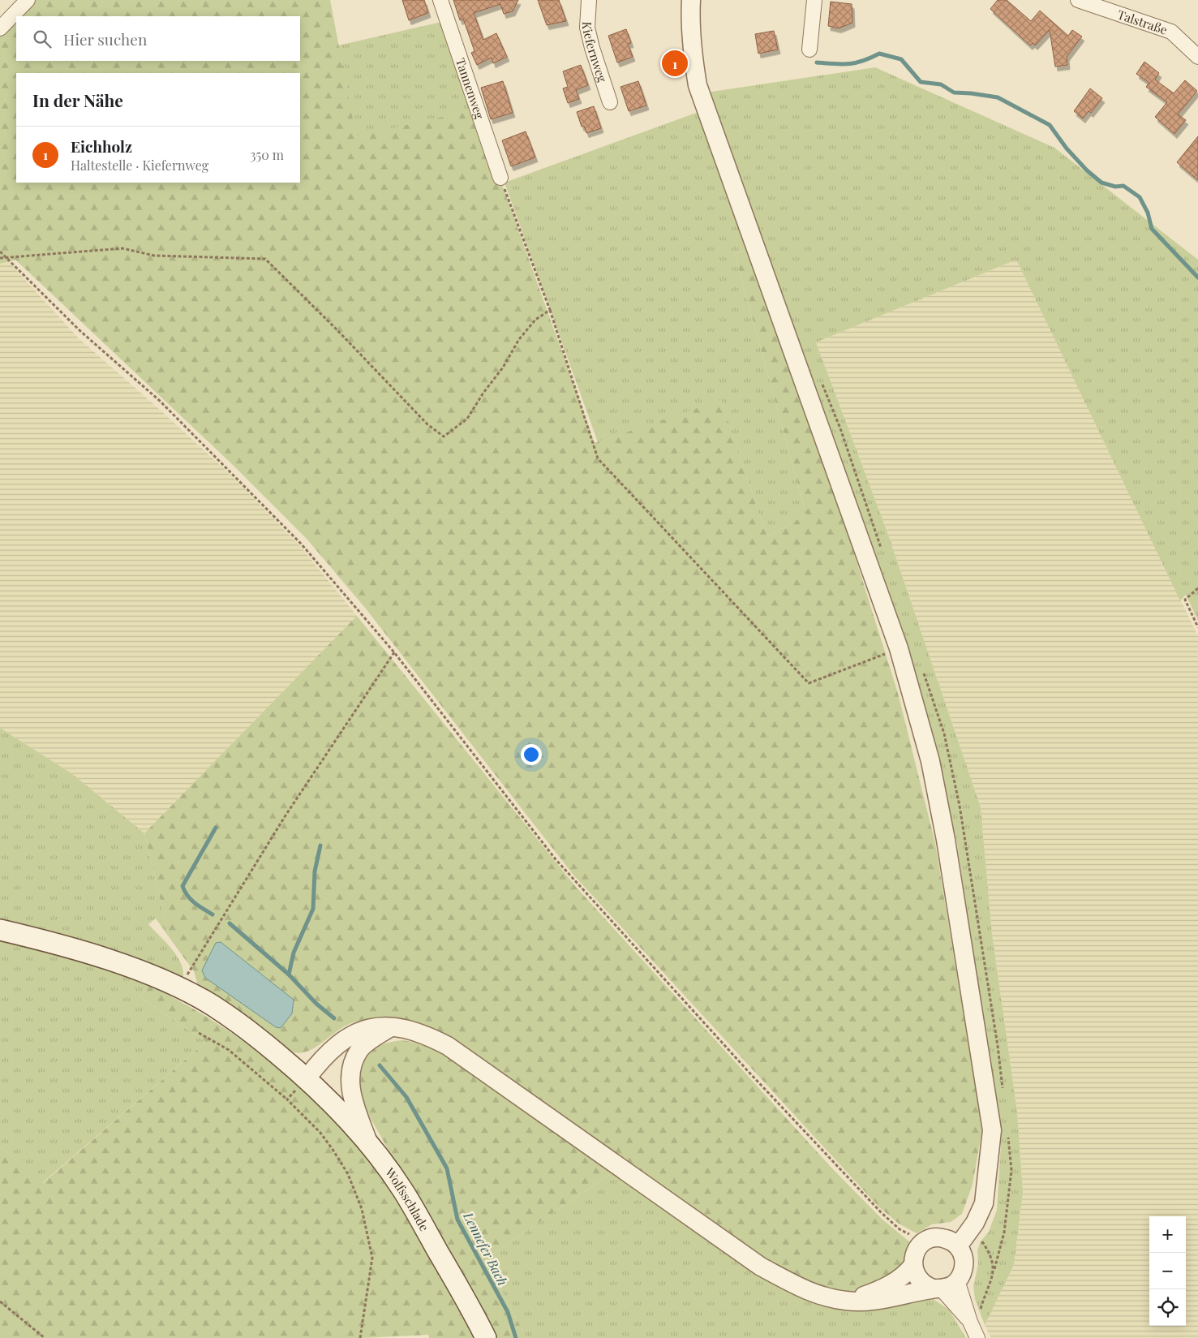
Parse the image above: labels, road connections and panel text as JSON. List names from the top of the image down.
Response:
{
  "streets": {
    "main road": ["Wolfsschlade"],
    "street": ["Talstraße", "Kiefernweg", "Tannenweg"]
  },
  "water": ["Lennefer Bach"],
  "page": {
    "search": "Hier suchen",
    "pins": "1",
    "heading": "In der Nähe",
    "list": [
      {
        "mark": "1",
        "name": "Eichholz",
        "note": "Haltestelle · Kiefernweg",
        "value": "350 m"
      }
    ],
    "map_buttons": ["+", "−"]
  }
}
